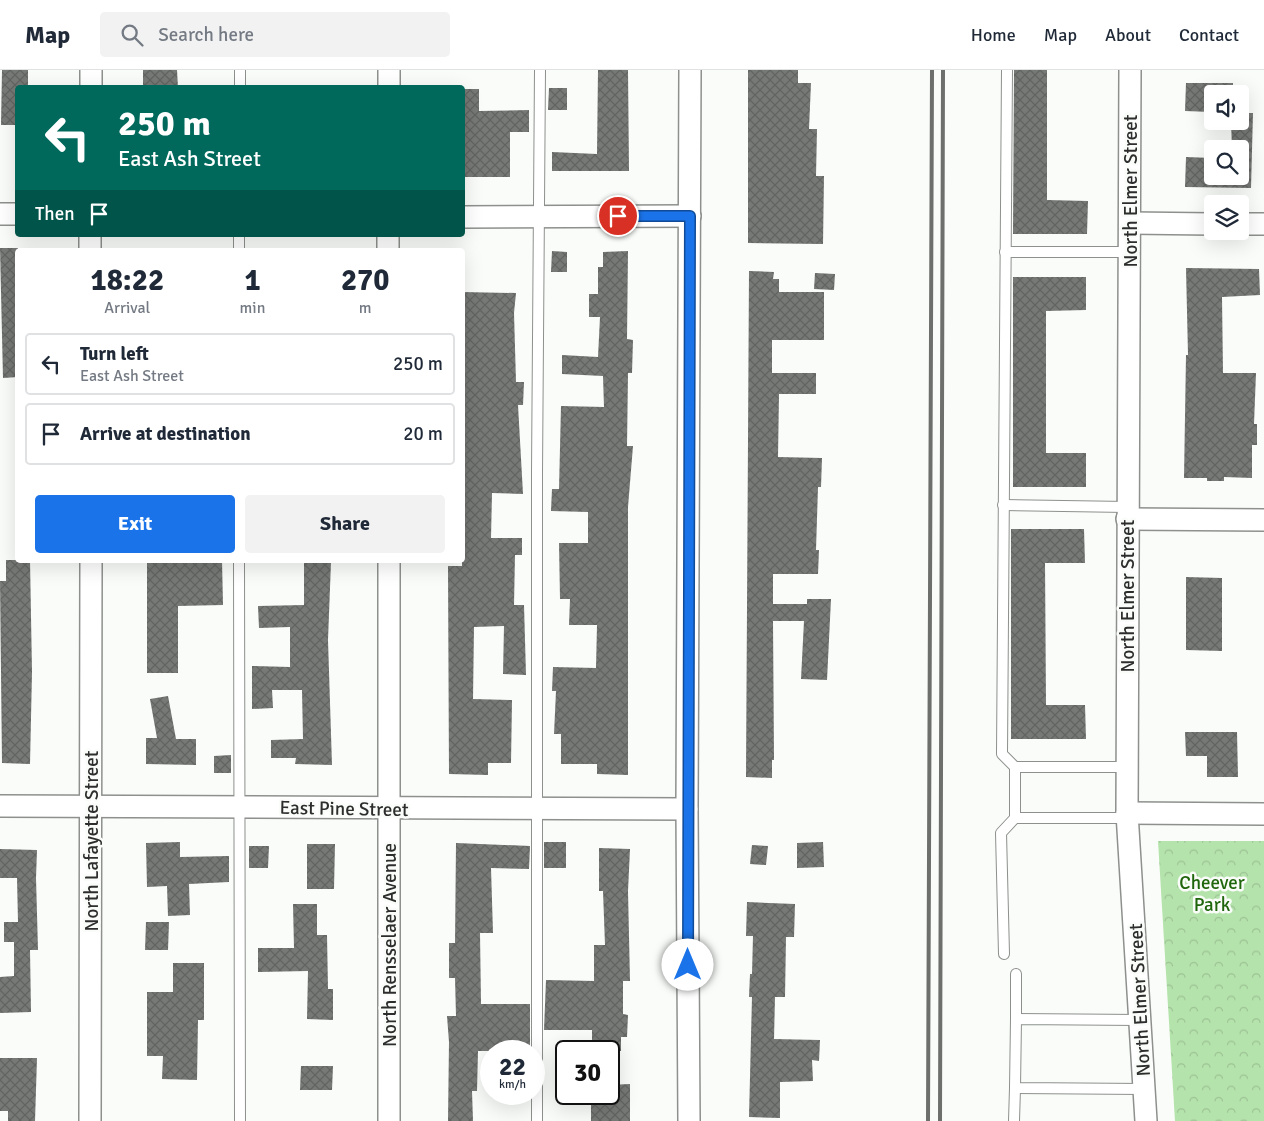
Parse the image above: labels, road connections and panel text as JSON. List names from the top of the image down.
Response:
{
  "streets": {
    "street": [
      "North Elmer Street",
      "East Pine Street",
      "North Lafayette Street",
      "North Rensselaer Avenue"
    ]
  },
  "crossings": [
    ["East Pine Street", "North Lafayette Street"],
    ["East Pine Street", "North Rensselaer Avenue"]
  ],
  "parks": ["Cheever Park"],
  "page": {
    "header": "Map",
    "search": "Search here",
    "nav": [
      "Home",
      "Map",
      "About",
      "Contact"
    ],
    "turn": ["250 m", "East Ash Street"],
    "then": "Then",
    "eta": [
      "18:22",
      "Arrival",
      "1",
      "min",
      "270",
      "m"
    ],
    "list": [
      {
        "name": "Turn left",
        "note": "East Ash Street",
        "value": "250 m"
      },
      {
        "name": "Arrive at destination",
        "value": "20 m"
      }
    ],
    "buttons": ["Exit", "Share"],
    "speed": "22 km/h",
    "limit": "30"
  }
}
